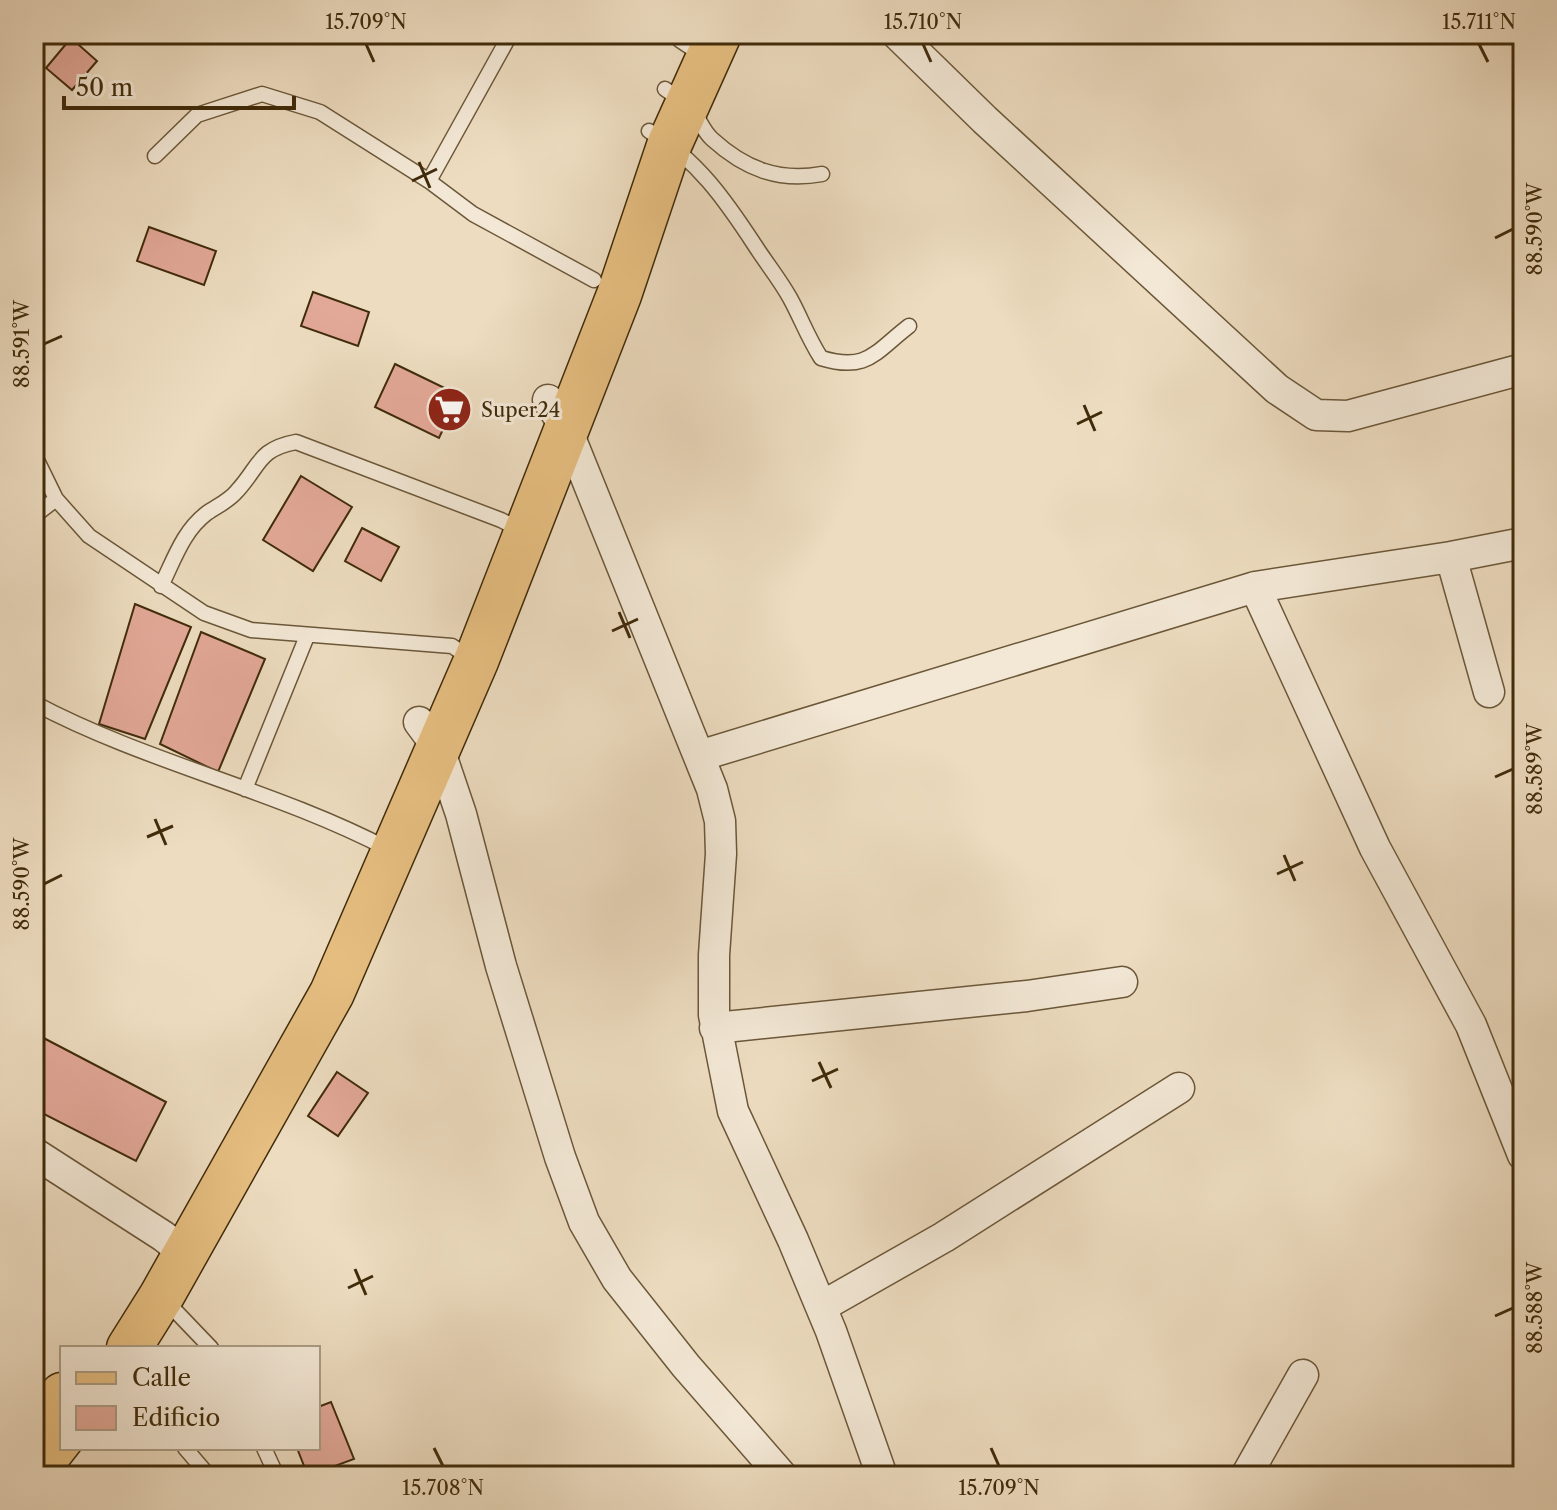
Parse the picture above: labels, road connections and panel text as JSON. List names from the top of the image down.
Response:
{
  "places": {
    "supermarket": ["Super24"]
  },
  "legend": ["Calle", "Edificio"],
  "scale_bar": "50 m",
  "coordinates": [
    "15.709°N",
    "15.710°N",
    "15.711°N",
    "88.590°W",
    "88.591°W",
    "88.589°W",
    "88.588°W",
    "15.708°N"
  ]
}
